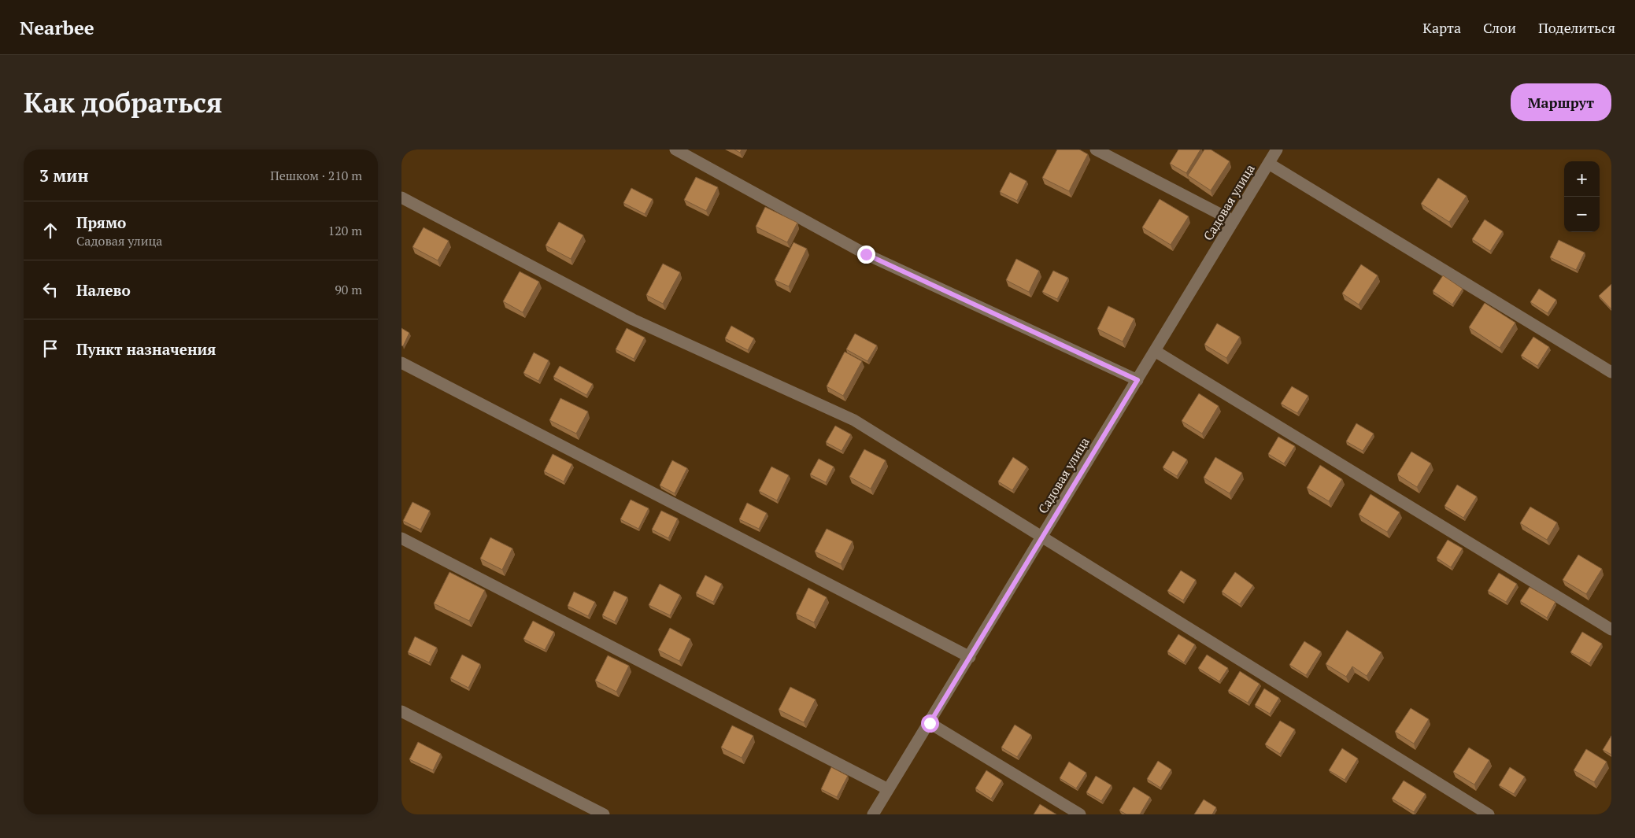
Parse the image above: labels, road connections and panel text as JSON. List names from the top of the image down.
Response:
{
  "streets": {
    "lane": ["Садовая улица"]
  },
  "page": {
    "header": "Nearbee",
    "nav": ["Карта", "Слои", "Поделиться"],
    "buttons": "Маршрут",
    "title": "Как добраться",
    "heading": ["3 мин", "Пешком · 210 m"],
    "map_buttons": ["+", "−"],
    "list": [
      ["Прямо", "Садовая улица", "120 m"],
      ["Налево", "90 m"],
      "Пункт назначения"
    ]
  }
}
